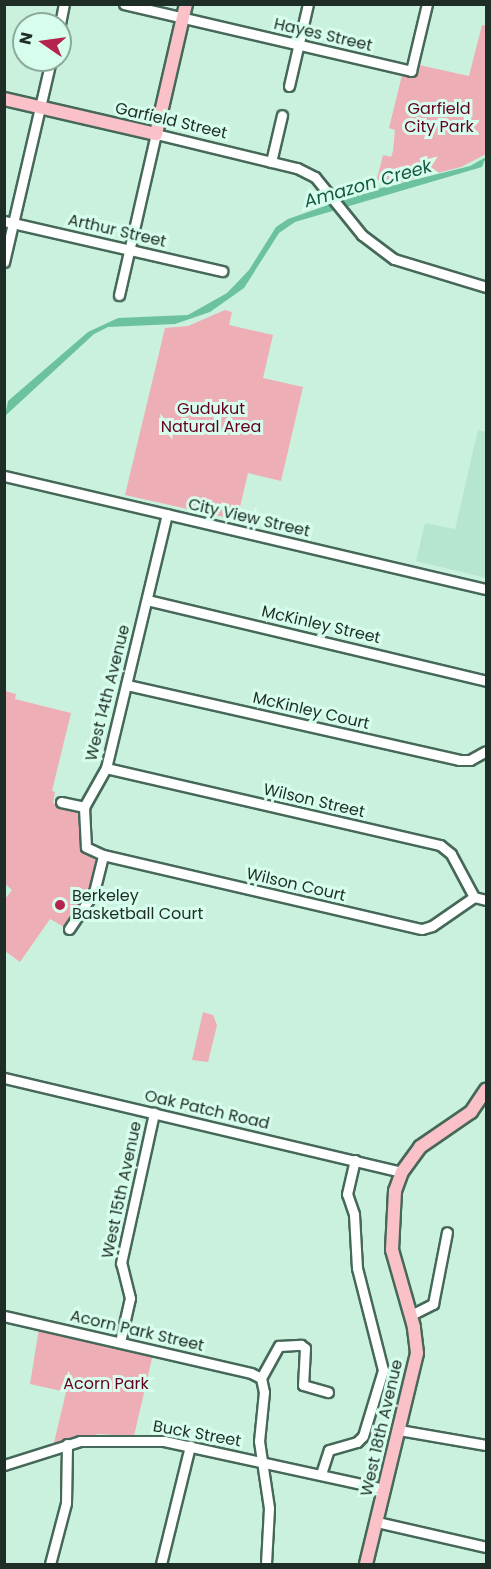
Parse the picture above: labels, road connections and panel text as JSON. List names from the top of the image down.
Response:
{
  "streets": {
    "main road": ["Garfield Street", "West 18th Avenue"],
    "street": [
      "Hayes Street",
      "Arthur Street",
      "City View Street",
      "McKinley Street",
      "West 14th Avenue",
      "McKinley Court",
      "Wilson Street",
      "Wilson Court",
      "Oak Patch Road",
      "West 15th Avenue",
      "Acorn Park Street",
      "Buck Street"
    ]
  },
  "crossings": [
    ["City View Street", "West 14th Avenue"],
    ["McKinley Street", "West 14th Avenue"],
    ["West 14th Avenue", "McKinley Court"],
    ["West 14th Avenue", "Wilson Street"],
    ["Wilson Street", "Wilson Court"],
    ["Oak Patch Road", "West 15th Avenue"],
    ["Oak Patch Road", "West 18th Avenue"],
    ["West 15th Avenue", "Acorn Park Street"],
    ["West 18th Avenue", "Buck Street"]
  ],
  "water": ["Amazon Creek"],
  "parks": ["Garfield City Park", "Gudukut Natural Area", "Acorn Park"],
  "places": ["Berkeley Basketball Court"],
  "north": "left"
}
